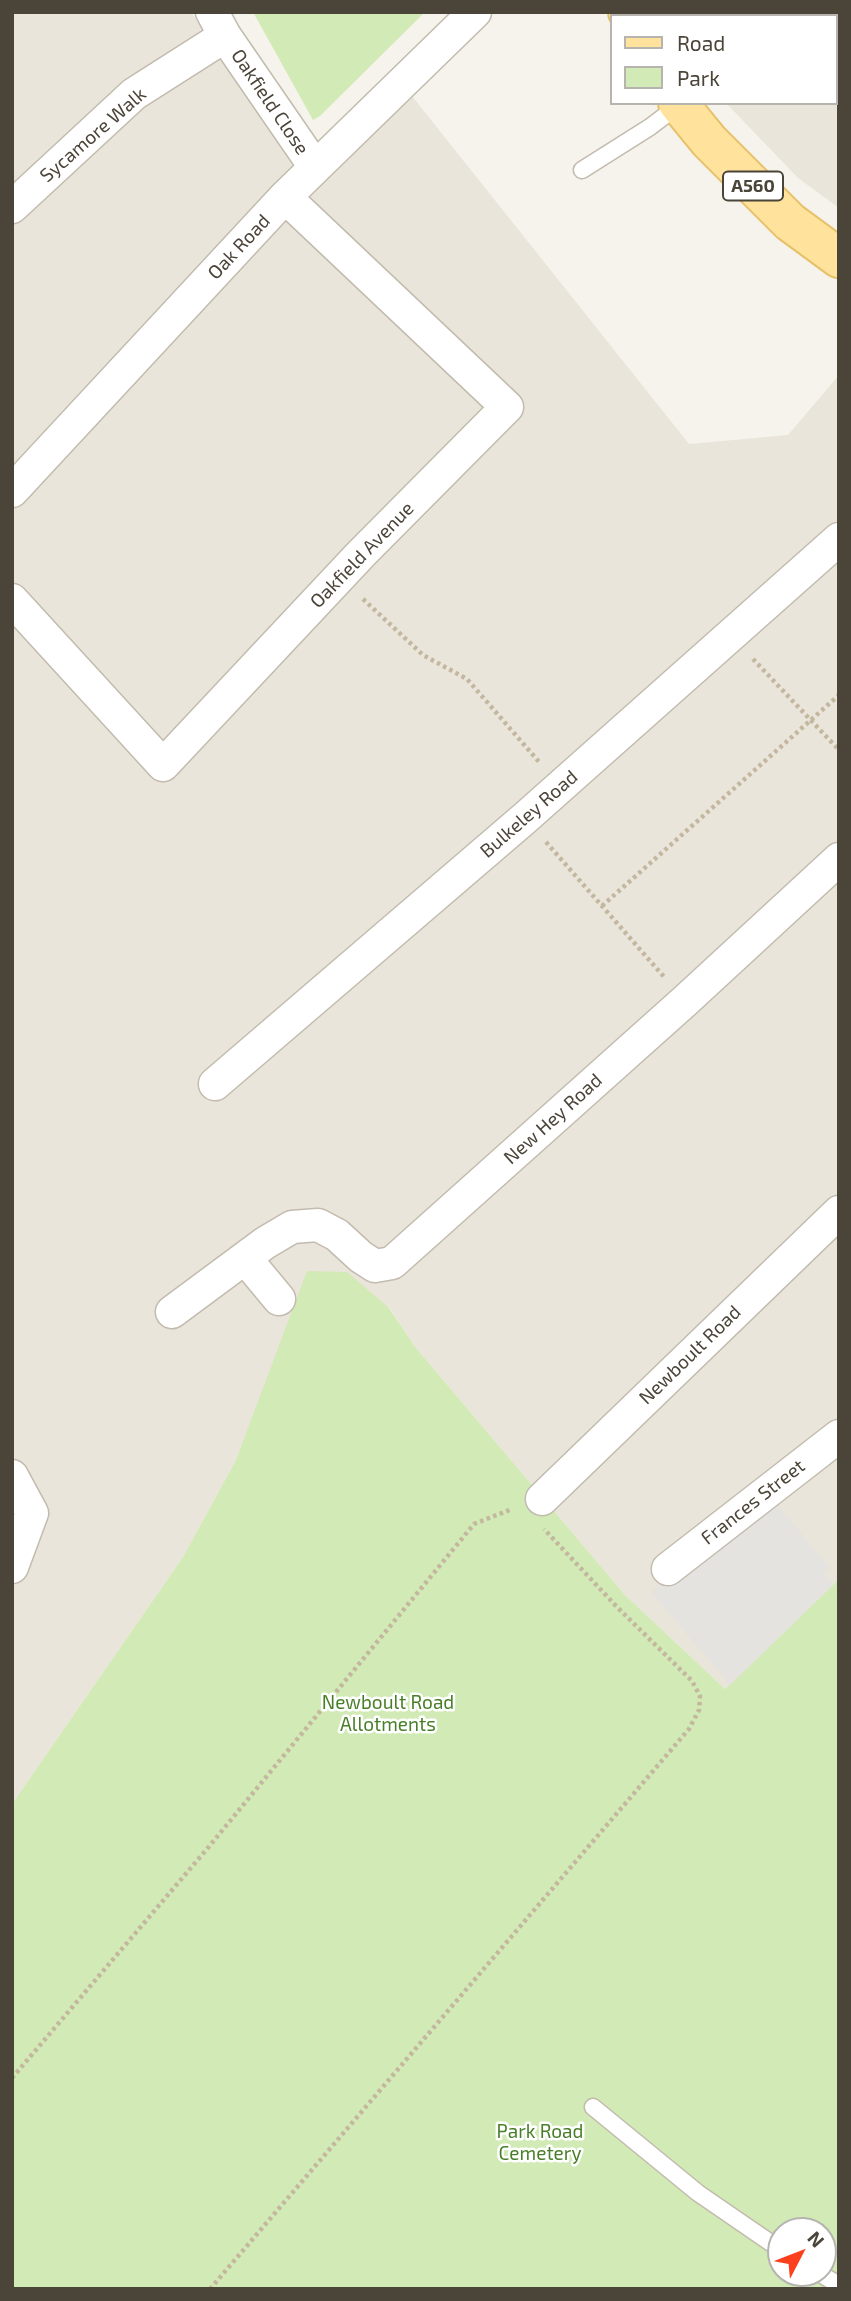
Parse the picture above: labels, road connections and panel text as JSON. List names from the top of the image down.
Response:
{
  "streets": {
    "main road": ["A560"],
    "street": [
      "Oakfield Close",
      "Sycamore Walk",
      "Oak Road",
      "Oakfield Avenue",
      "Bulkeley Road",
      "New Hey Road",
      "Newboult Road",
      "Frances Street"
    ]
  },
  "crossings": [
    ["Oakfield Close", "Sycamore Walk"],
    ["Oakfield Close", "Oak Road"],
    ["Oak Road", "Oakfield Avenue"]
  ],
  "parks": ["Newboult Road Allotments", "Park Road Cemetery"],
  "legend": ["Road", "Park"],
  "north": "top right"
}
